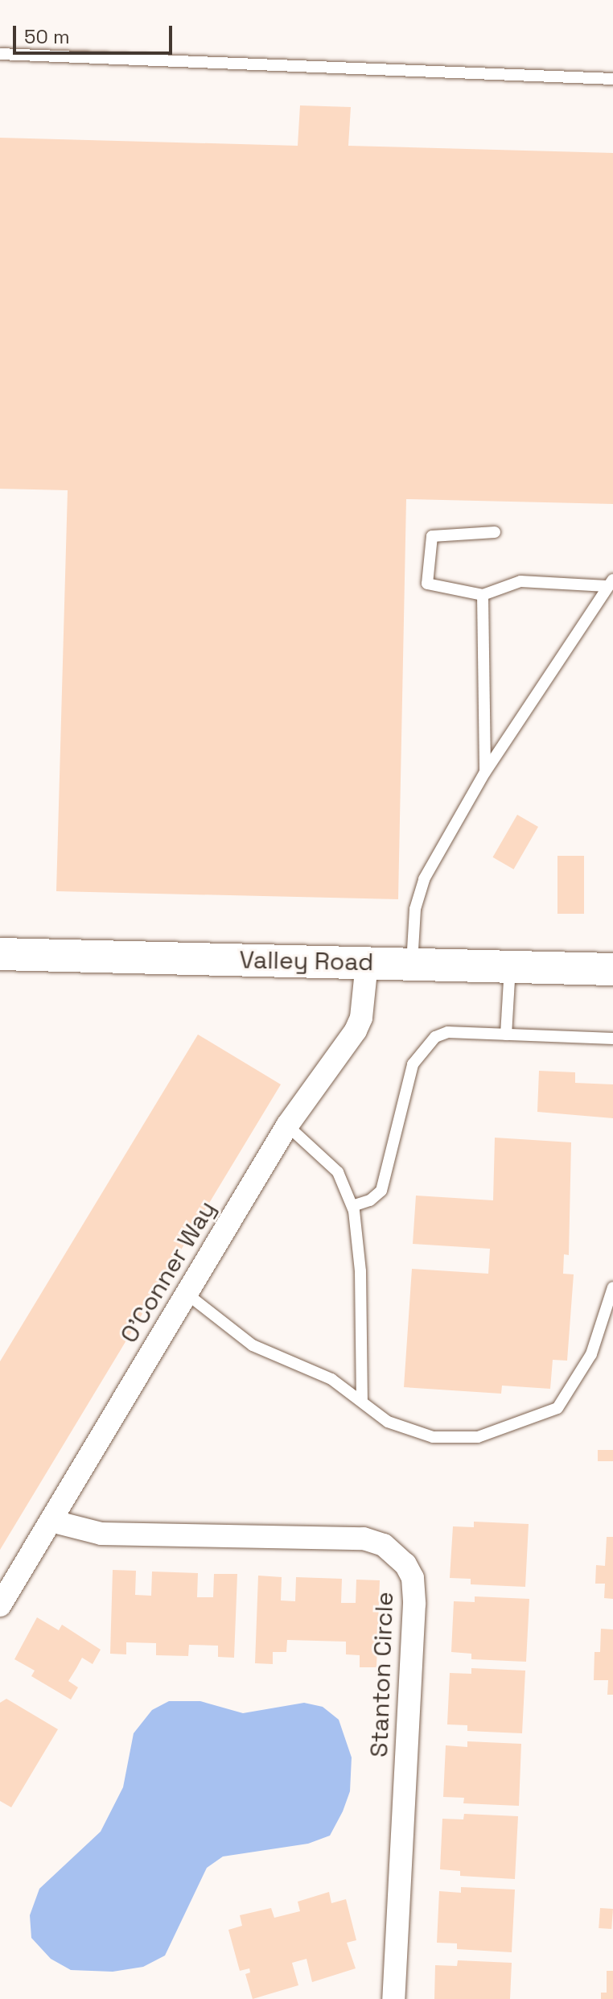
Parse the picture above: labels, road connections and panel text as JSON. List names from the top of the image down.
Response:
{
  "streets": {
    "main road": ["Valley Road"],
    "street": ["O'Conner Way", "Stanton Circle"]
  },
  "crossings": [
    ["Valley Road", "O'Conner Way"],
    ["O'Conner Way", "Stanton Circle"]
  ],
  "scale_bar": "50 m"
}
